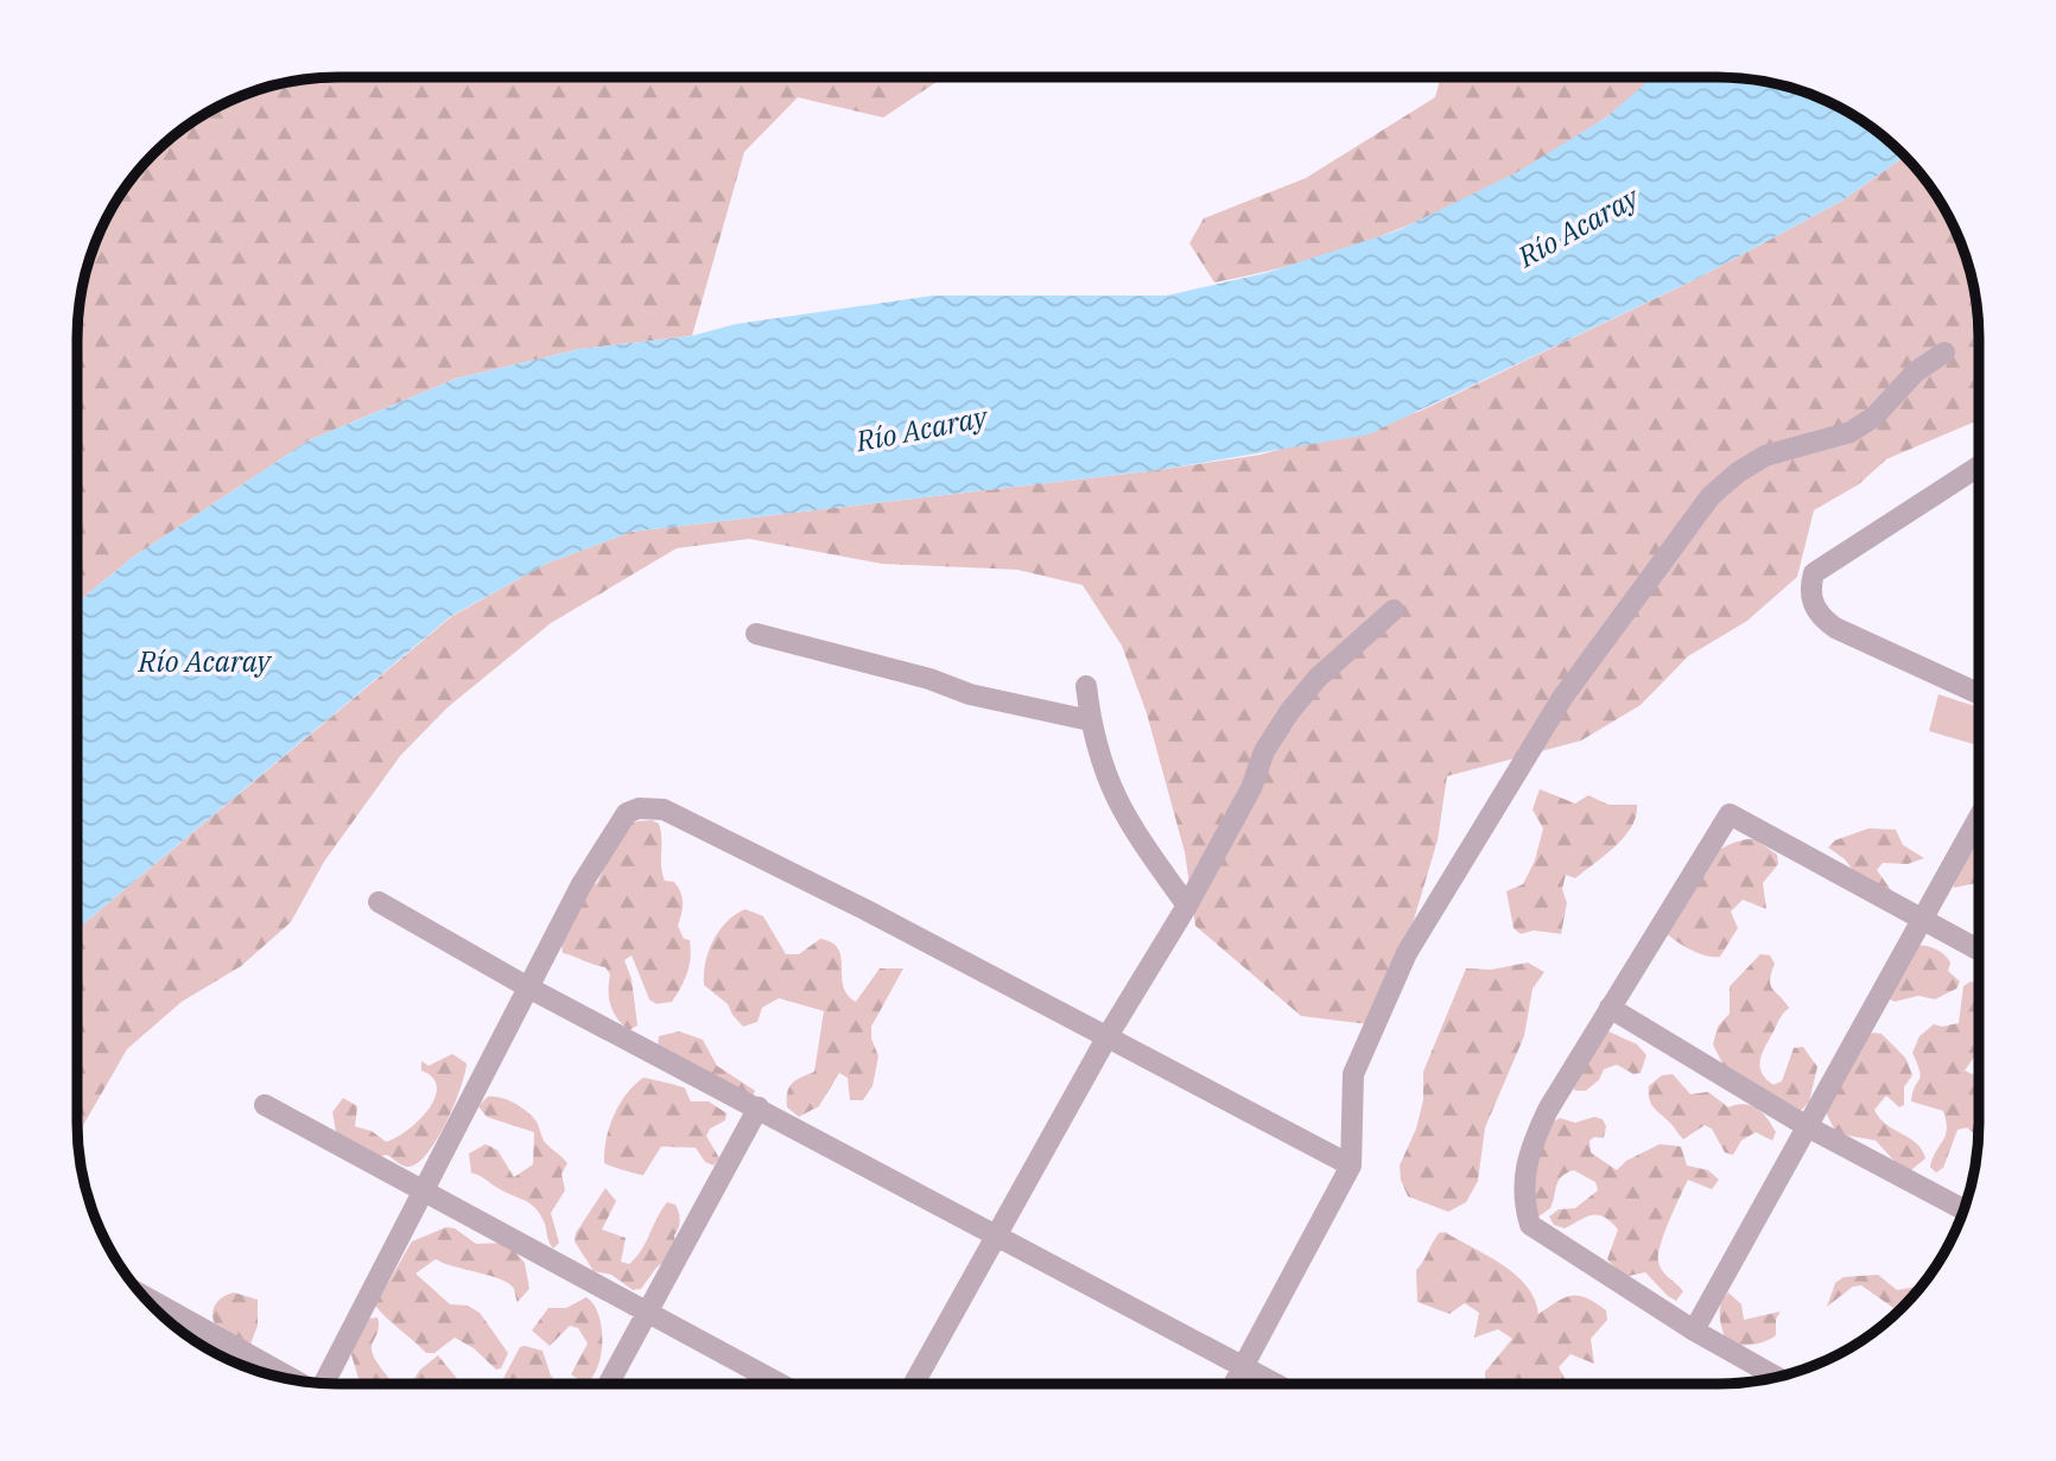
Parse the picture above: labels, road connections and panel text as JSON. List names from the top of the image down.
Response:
{
  "water": ["Río Acaray"]
}
